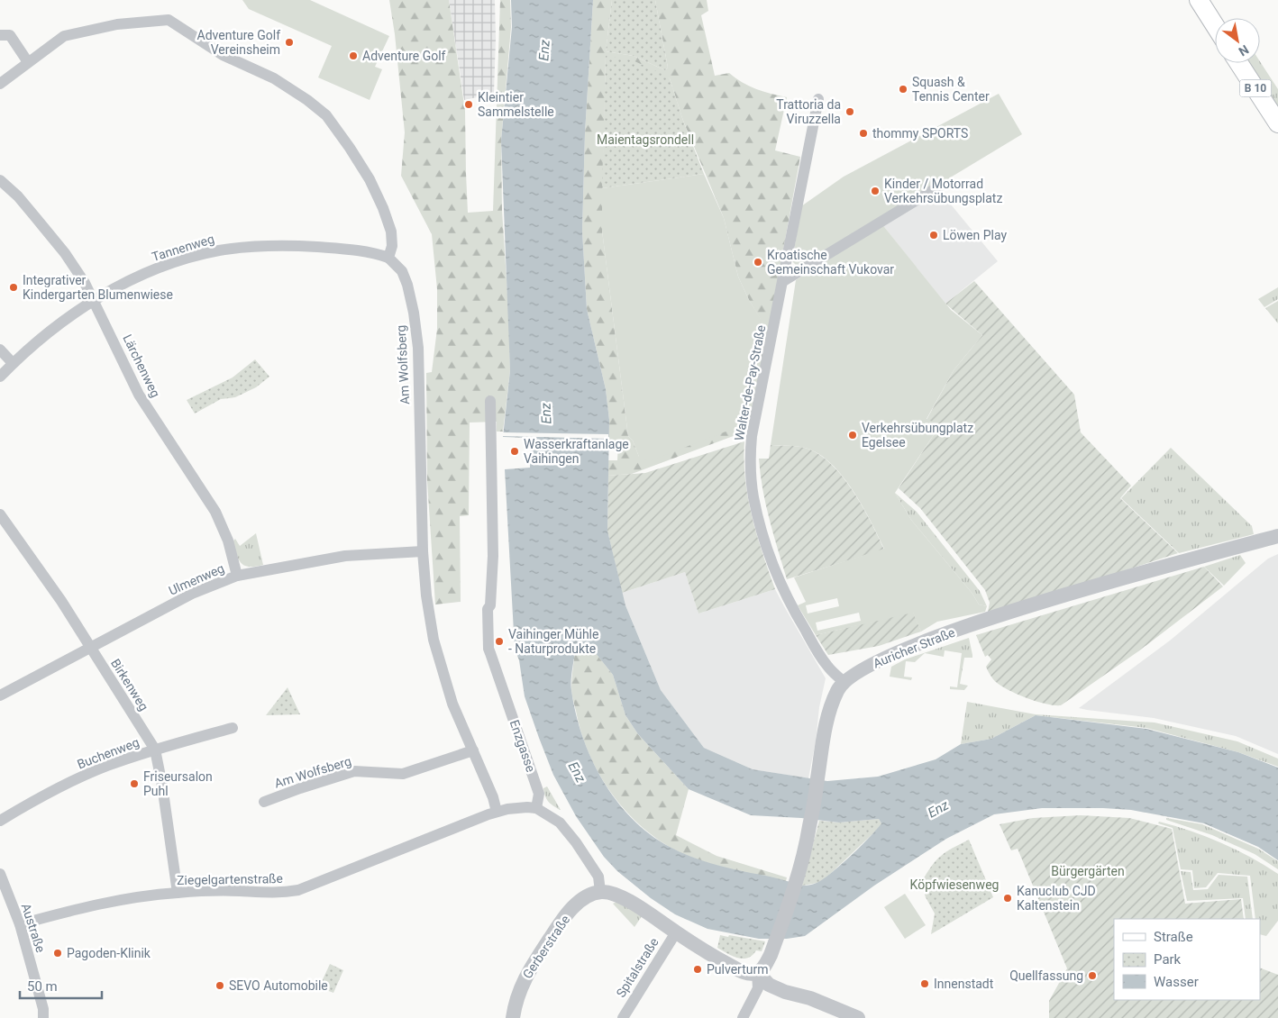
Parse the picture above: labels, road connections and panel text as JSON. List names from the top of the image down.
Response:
{
  "streets": {
    "main road": ["B 10"],
    "street": [
      "Tannenweg",
      "Am Wolfsberg",
      "Lärchenweg",
      "Walter-de-Pay-Straße",
      "Ulmenweg",
      "Auricher Straße",
      "Birkenweg",
      "Enzgasse",
      "Buchenweg",
      "Ziegelgartenstraße",
      "Austraße",
      "Gerberstraße",
      "Spitalstraße"
    ]
  },
  "crossings": [
    ["Tannenweg", "Am Wolfsberg"],
    ["Tannenweg", "Lärchenweg"],
    ["Am Wolfsberg", "Ulmenweg"],
    ["Am Wolfsberg", "Ziegelgartenstraße"],
    ["Lärchenweg", "Ulmenweg"],
    ["Walter-de-Pay-Straße", "Auricher Straße"],
    ["Ulmenweg", "Birkenweg"],
    ["Birkenweg", "Buchenweg"],
    ["Birkenweg", "Ziegelgartenstraße"],
    ["Enzgasse", "Ziegelgartenstraße"],
    ["Ziegelgartenstraße", "Austraße"]
  ],
  "water": ["Enz"],
  "parks": ["Maientagsrondell", "Bürgergärten", "Köpfwiesenweg"],
  "places": [
    "Adventure Golf Vereinsheim",
    "Adventure Golf",
    "Squash & Tennis Center",
    "Kleintier Sammelstelle",
    "Trattoria da Viruzzella",
    "thommy SPORTS",
    "Kinder / Motorrad Verkehrsübungsplatz",
    "Löwen Play",
    "Kroatische Gemeinschaft Vukovar",
    "Integrativer Kindergarten Blumenwiese",
    "Verkehrsübungplatz Egelsee",
    "Wasserkraftanlage Vaihingen",
    "Vaihinger Mühle - Naturprodukte",
    "Friseursalon Puhl",
    "Kanuclub CJD Kaltenstein",
    "Pagoden-Klinik",
    "Pulverturm",
    "Quellfassung",
    "Innenstadt",
    "SEVO Automobile"
  ],
  "legend": ["Straße", "Park", "Wasser"],
  "scale_bar": "50 m",
  "north": "bottom right"
}
